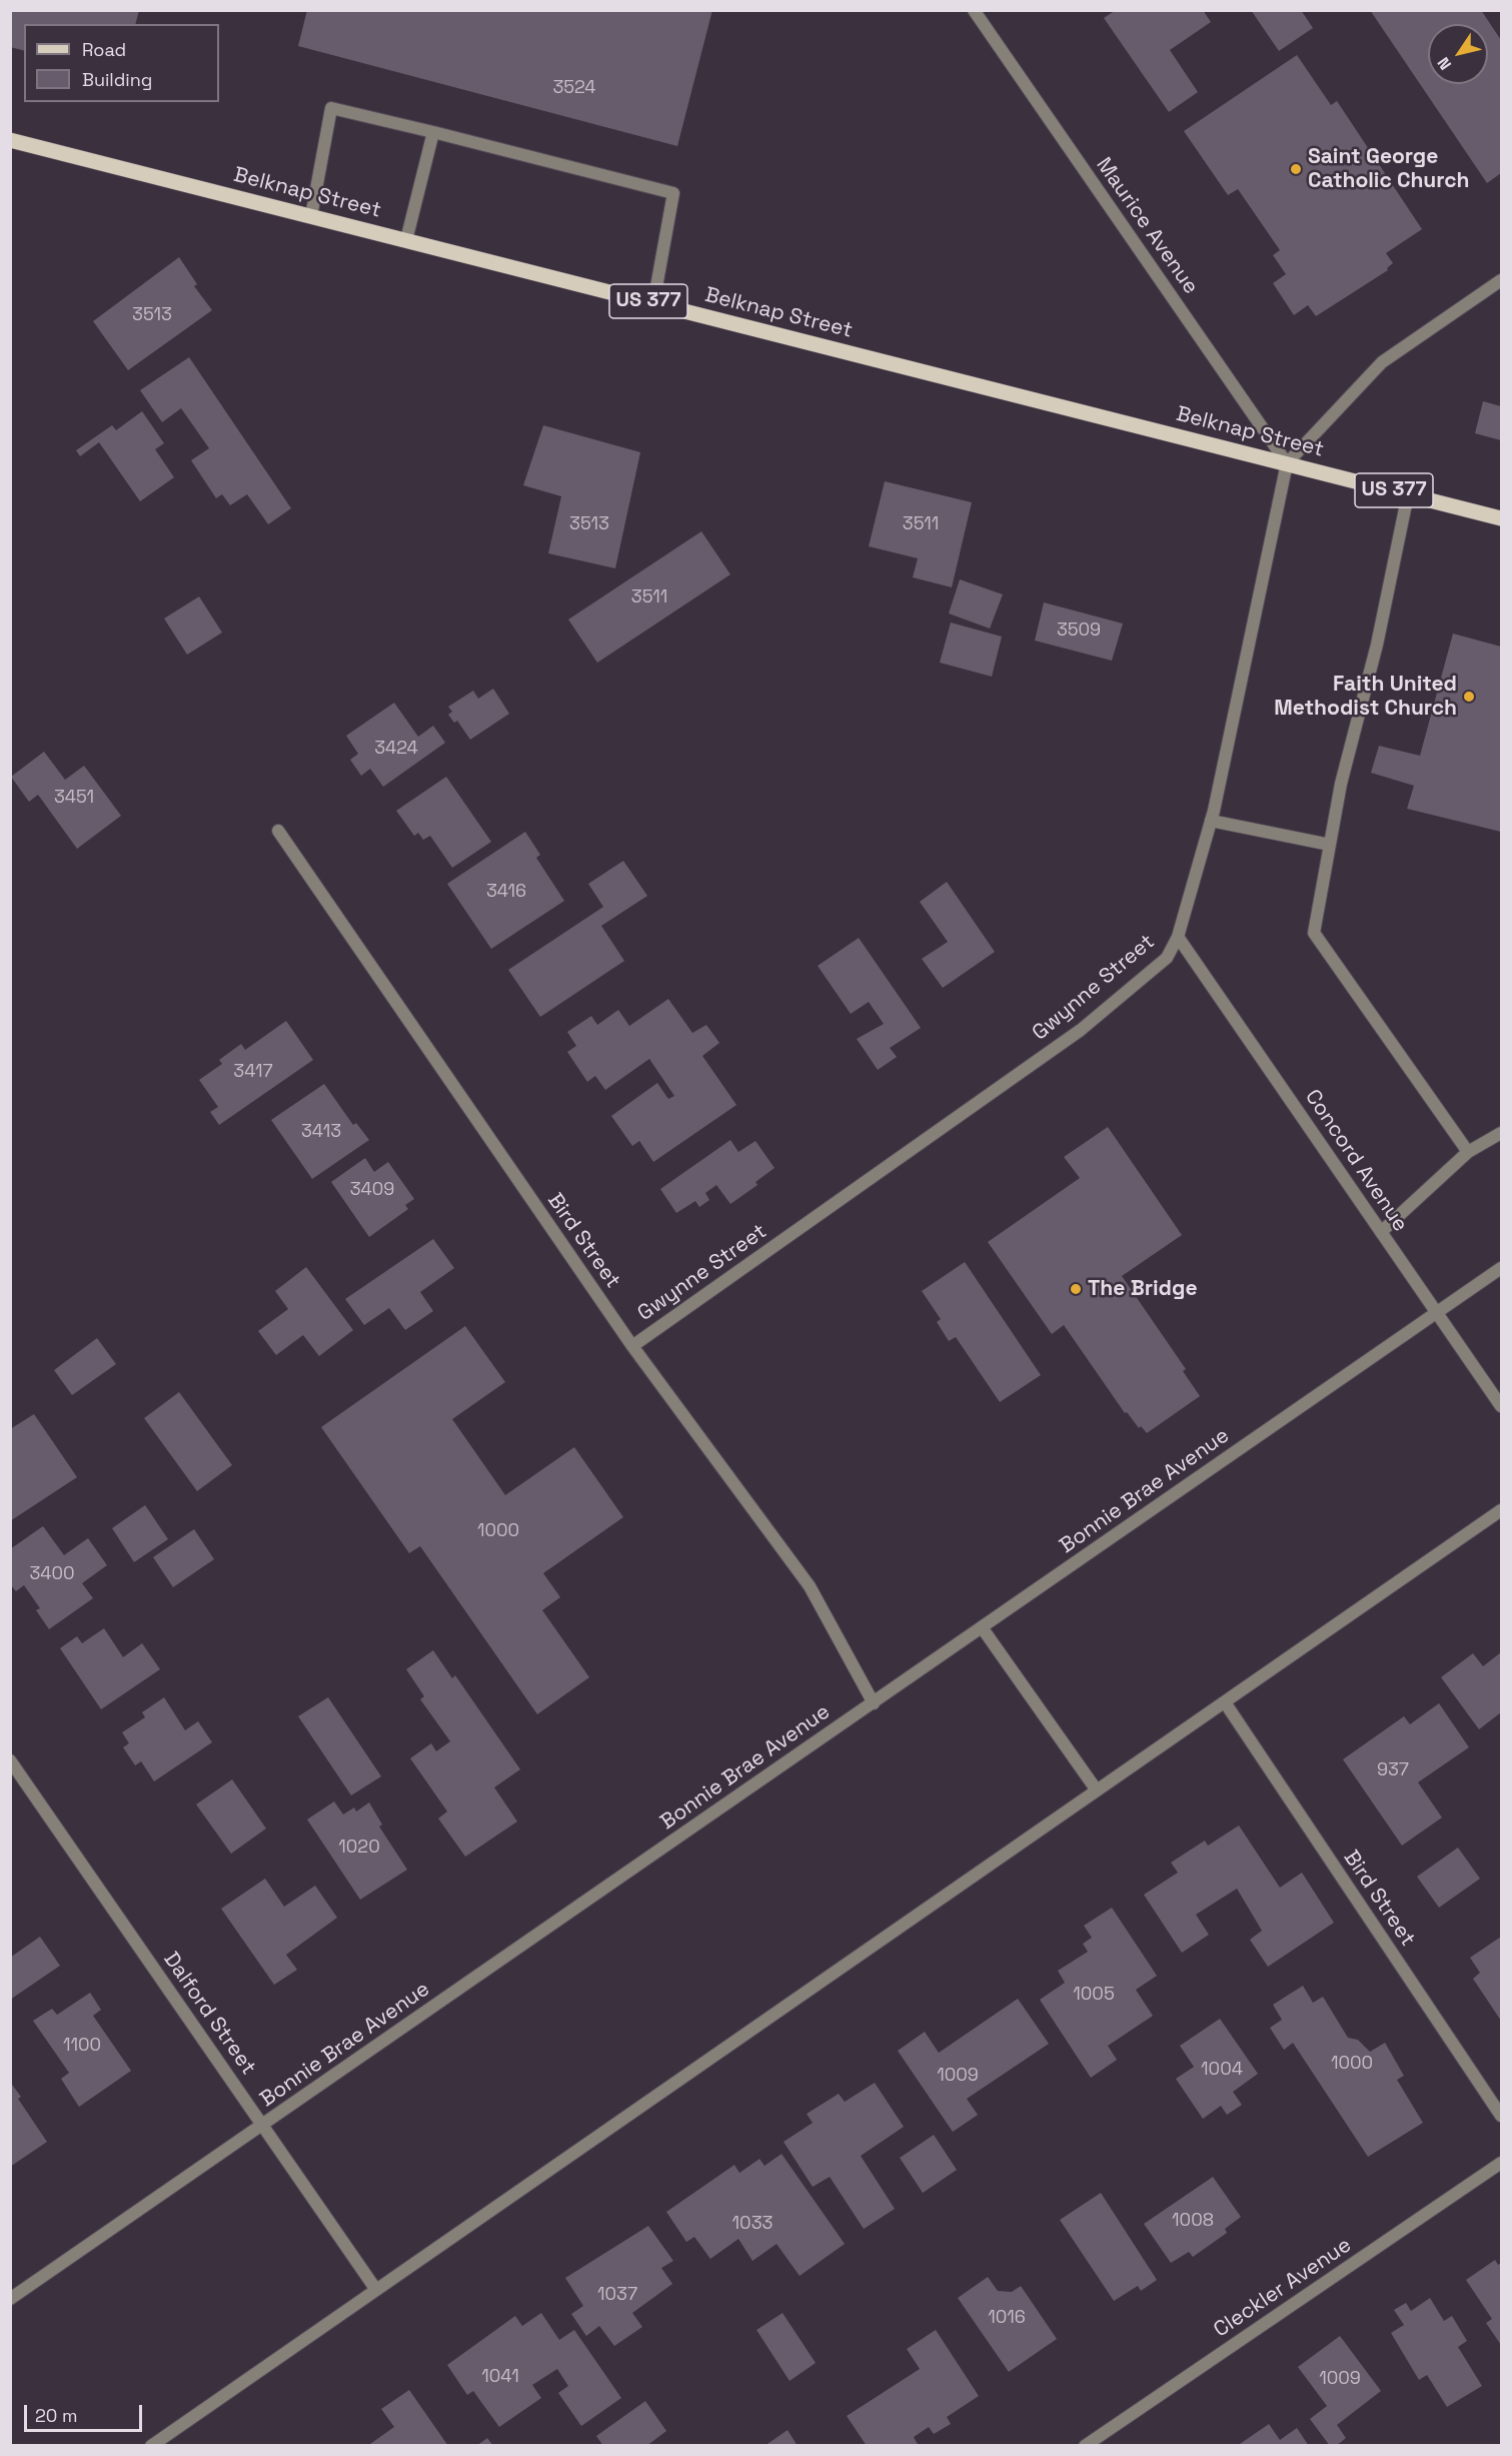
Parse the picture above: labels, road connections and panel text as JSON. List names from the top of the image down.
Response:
{
  "streets": {
    "main road": ["Belknap Street", "US 377"],
    "street": [
      "Maurice Avenue",
      "Gwynne Street",
      "Concord Avenue",
      "Bird Street",
      "Bonnie Brae Avenue",
      "Dalford Street",
      "Cleckler Avenue"
    ]
  },
  "crossings": [
    ["Belknap Street", "Maurice Avenue"],
    ["Belknap Street", "Gwynne Street"],
    ["Maurice Avenue", "Gwynne Street"],
    ["Gwynne Street", "Concord Avenue"],
    ["Gwynne Street", "Bird Street"],
    ["Concord Avenue", "Bonnie Brae Avenue"],
    ["Bird Street", "Bonnie Brae Avenue"],
    ["Bonnie Brae Avenue", "Dalford Street"]
  ],
  "places": ["Saint George Catholic Church", "Faith United Methodist Church", "The Bridge"],
  "house_numbers": [
    "3524",
    "3513",
    "3513",
    "3511",
    "3511",
    "3509",
    "3424",
    "3451",
    "3416",
    "3417",
    "3413",
    "3409",
    "1000",
    "3400",
    "937",
    "1020",
    "1005",
    "1100",
    "1000",
    "1004",
    "1009",
    "1008",
    "1033",
    "1037",
    "1016",
    "1041",
    "1009"
  ],
  "legend": ["Road", "Building"],
  "scale_bar": "20 m",
  "north": "bottom left"
}
